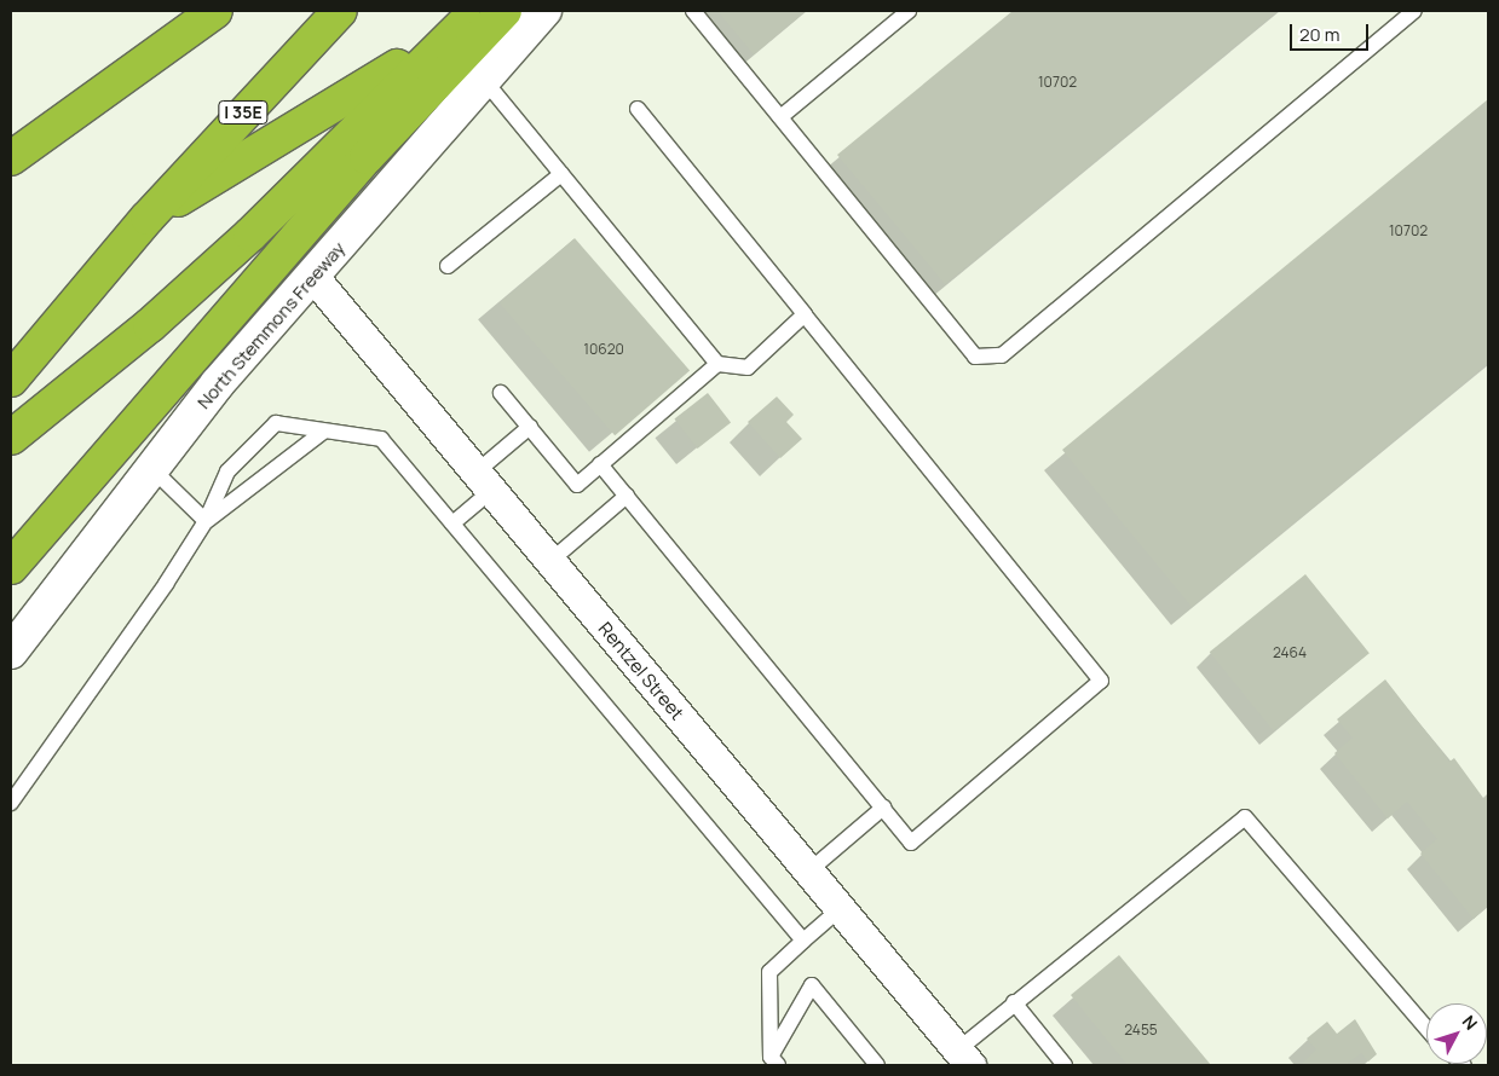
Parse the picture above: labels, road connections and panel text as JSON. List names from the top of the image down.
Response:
{
  "streets": {
    "highway": ["I 35E"],
    "main road": ["North Stemmons Freeway"],
    "street": ["Rentzel Street"]
  },
  "crossings": [
    ["North Stemmons Freeway", "Rentzel Street"]
  ],
  "house_numbers": [
    "10702",
    "10702",
    "10620",
    "2464",
    "2455"
  ],
  "scale_bar": "20 m",
  "north": "top right"
}
